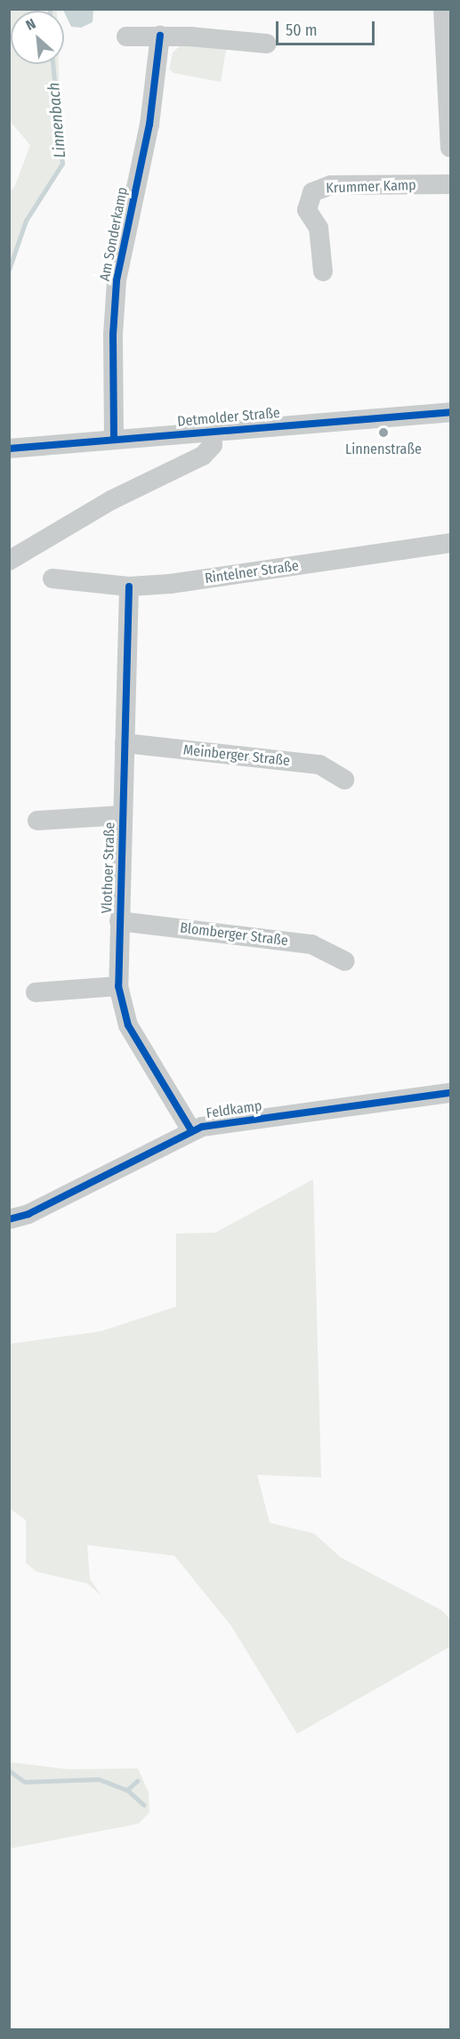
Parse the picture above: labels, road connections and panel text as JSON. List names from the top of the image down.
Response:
{
  "streets": {
    "street": [
      "Krummer Kamp",
      "Am Sonderkamp",
      "Detmolder Straße",
      "Rintelner Straße",
      "Meinberger Straße",
      "Vlothoer Straße",
      "Blomberger Straße",
      "Feldkamp"
    ]
  },
  "crossings": [
    ["Am Sonderkamp", "Detmolder Straße"],
    ["Rintelner Straße", "Vlothoer Straße"],
    ["Meinberger Straße", "Vlothoer Straße"],
    ["Vlothoer Straße", "Blomberger Straße"],
    ["Vlothoer Straße", "Feldkamp"]
  ],
  "water": ["Linnenbach"],
  "places": ["Linnenstraße"],
  "scale_bar": "50 m",
  "north": "top left"
}
